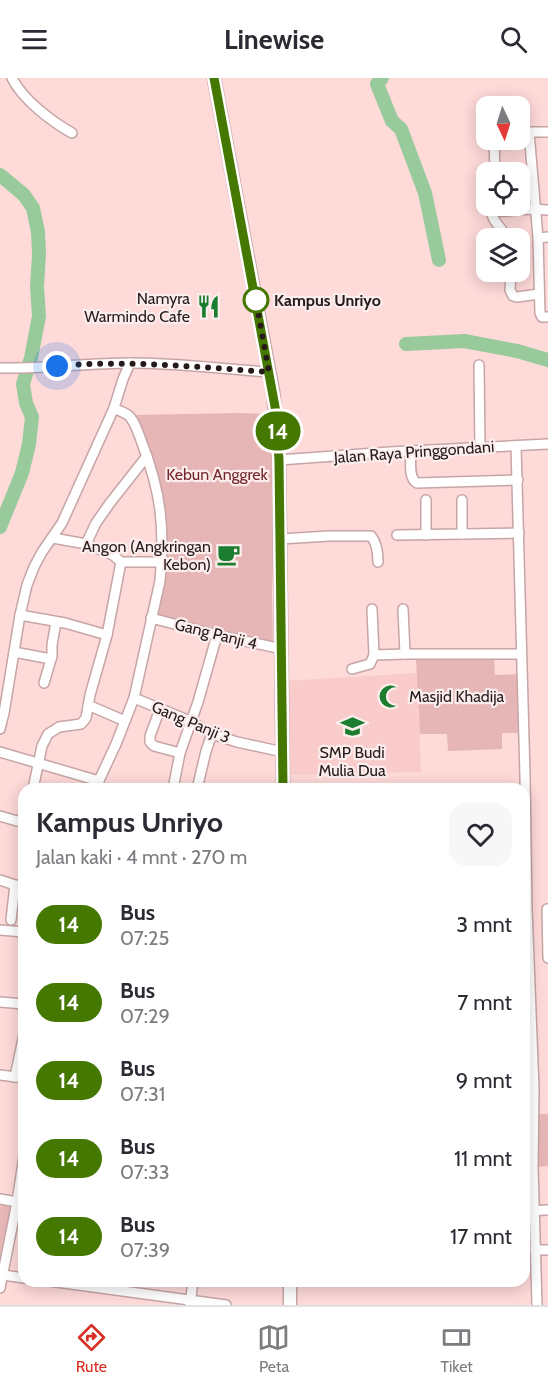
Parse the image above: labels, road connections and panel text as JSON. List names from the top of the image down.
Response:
{
  "streets": {
    "street": ["Jalan Raya Pringgondani", "Gang Panji 4", "Gang Panji 3"]
  },
  "parks": ["Kebun Anggrek"],
  "places": {
    "other": ["Kampus Unriyo"],
    "restaurant": ["Namyra Warmindo Cafe"],
    "cafe": ["Angon (Angkringan Kebon)"],
    "mosque": ["Masjid Khadija"],
    "school or university": ["SMP Budi Mulia Dua"]
  },
  "lines": ["bus line 14"],
  "north": "bottom",
  "page": {
    "header": "Linewise",
    "on_map": "14",
    "heading": ["Kampus Unriyo", "Jalan kaki · 4 mnt · 270 m"],
    "list": [
      {
        "mark": "14",
        "name": "Bus",
        "note": "07:25",
        "value": "3 mnt"
      },
      {
        "mark": "14",
        "name": "Bus",
        "note": "07:29",
        "value": "7 mnt"
      },
      {
        "mark": "14",
        "name": "Bus",
        "note": "07:31",
        "value": "9 mnt"
      },
      {
        "mark": "14",
        "name": "Bus",
        "note": "07:33",
        "value": "11 mnt"
      },
      {
        "mark": "14",
        "name": "Bus",
        "note": "07:39",
        "value": "17 mnt"
      }
    ],
    "tabs": ["Rute", "Peta", "Tiket"]
  }
}
